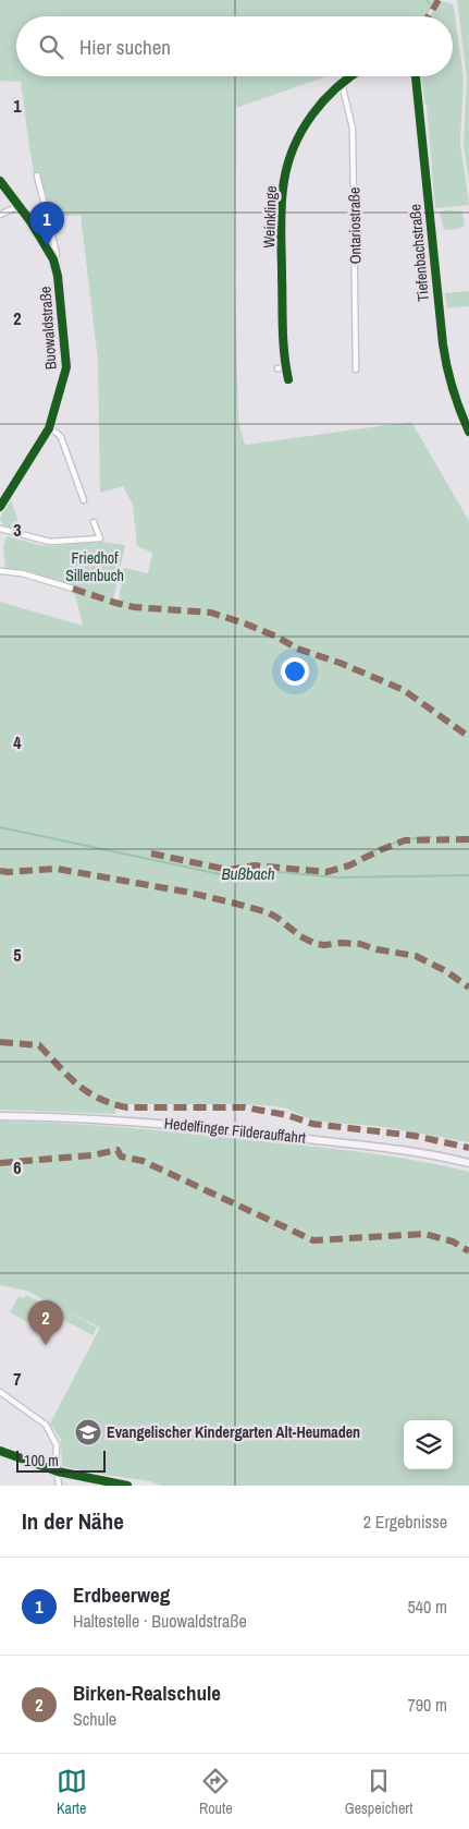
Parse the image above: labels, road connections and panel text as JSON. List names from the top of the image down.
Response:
{
  "streets": {
    "main road": ["Hedelfinger Filderauffahrt"],
    "street": [
      "Weinklinge",
      "Ontariostraße",
      "Tiefenbachstraße",
      "Buowaldstraße"
    ]
  },
  "crossings": [
    ["Weinklinge", "Ontariostraße"]
  ],
  "water": ["Bußbach"],
  "parks": ["Friedhof Sillenbuch"],
  "places": {
    "school or university": ["Evangelischer Kindergarten Alt-Heumaden"]
  },
  "scale_bar": "100 m",
  "page": {
    "search": "Hier suchen",
    "pins": ["1", "2"],
    "scale": "100 m",
    "heading": ["In der Nähe", "2 Ergebnisse"],
    "list": [
      {
        "mark": "1",
        "name": "Erdbeerweg",
        "note": "Haltestelle · Buowaldstraße",
        "value": "540 m"
      },
      {
        "mark": "2",
        "name": "Birken-Realschule",
        "note": "Schule",
        "value": "790 m"
      }
    ],
    "nav": ["Karte", "Route", "Gespeichert"]
  },
  "grid": {
    "rows": [
      "1",
      "2",
      "3",
      "4",
      "5",
      "6",
      "7"
    ]
  }
}
